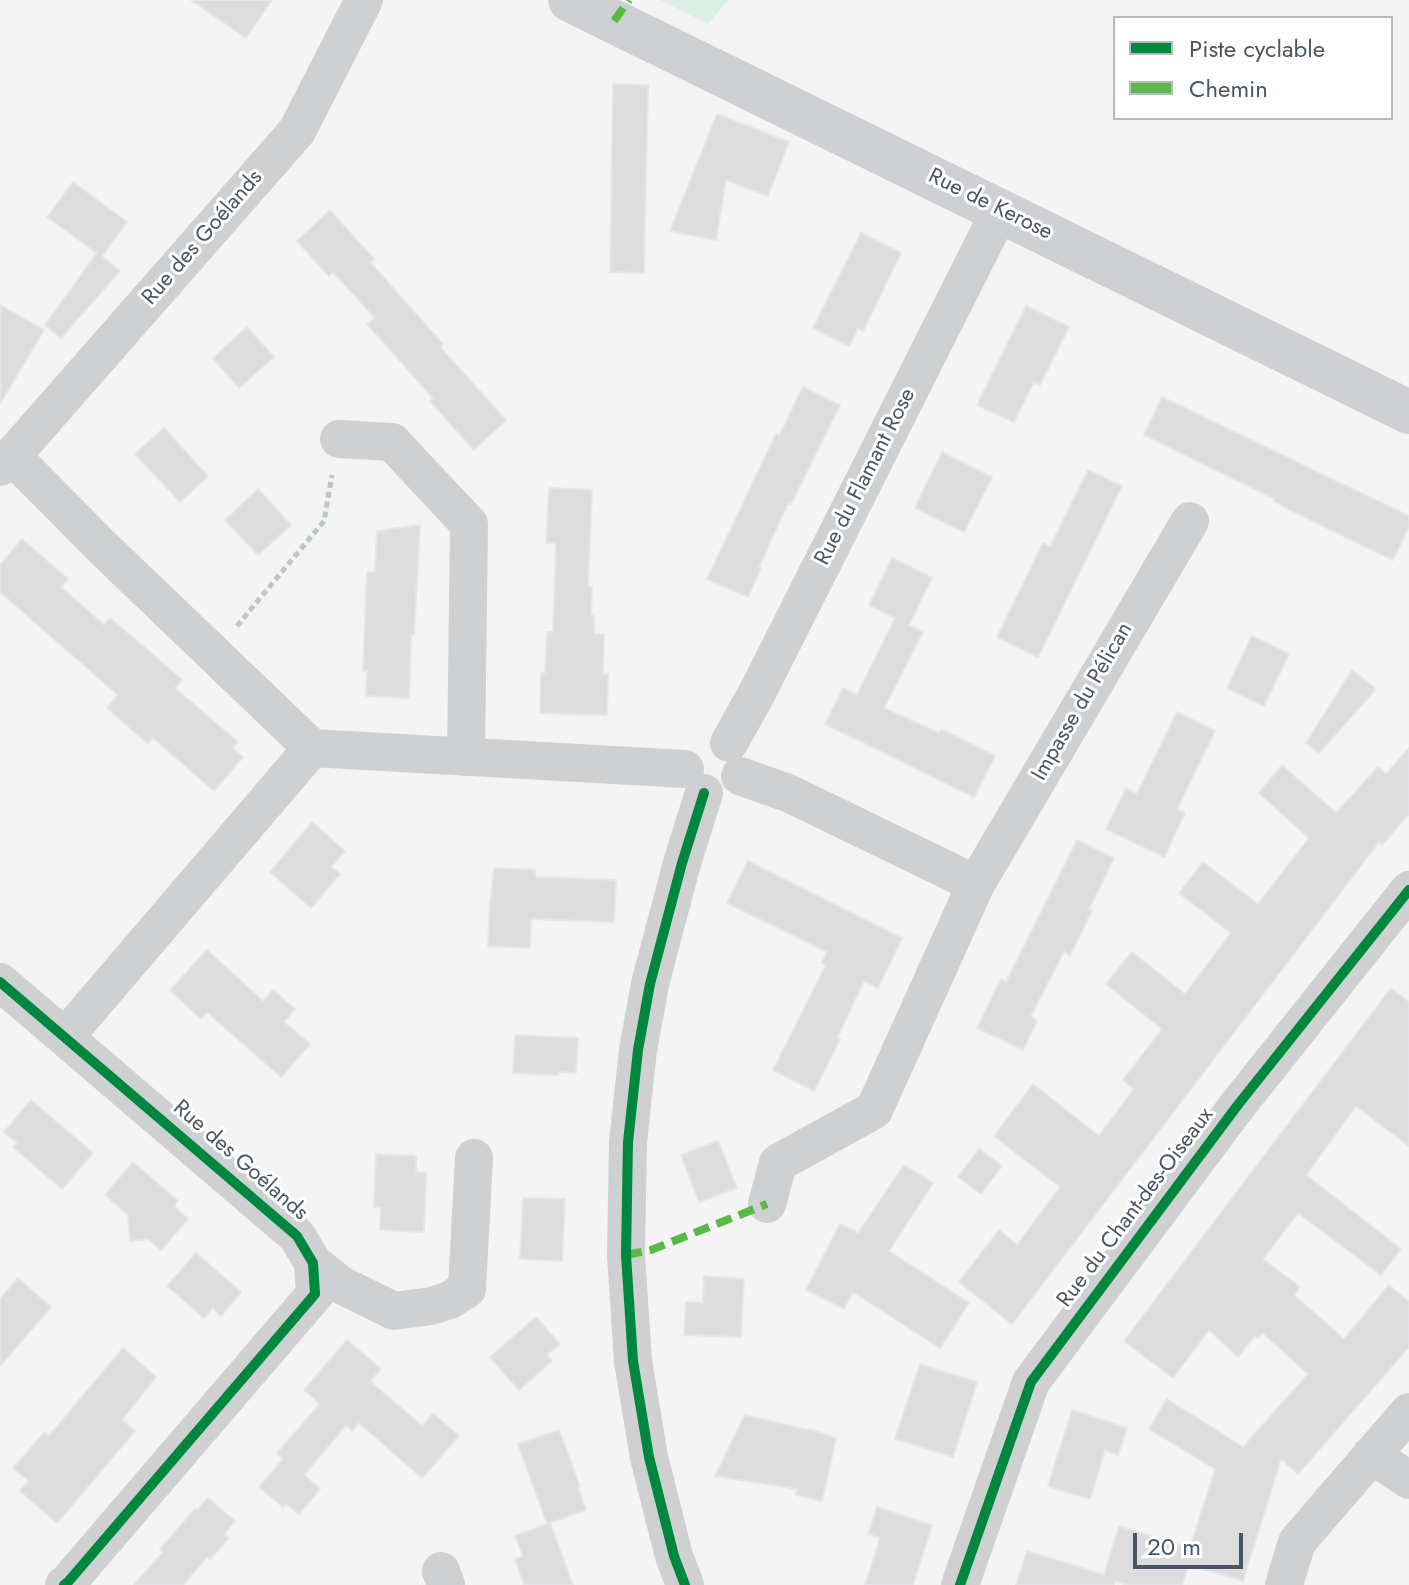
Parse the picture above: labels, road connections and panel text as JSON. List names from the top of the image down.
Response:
{
  "streets": {
    "main road": ["Rue de Kerose"],
    "street": [
      "Rue des Goélands",
      "Rue du Flamant Rose",
      "Impasse du Pélican",
      "Rue du Chant-des-Oiseaux"
    ]
  },
  "crossings": [
    ["Rue de Kerose", "Rue du Flamant Rose"]
  ],
  "legend": ["Piste cyclable", "Chemin"],
  "scale_bar": "20 m"
}
